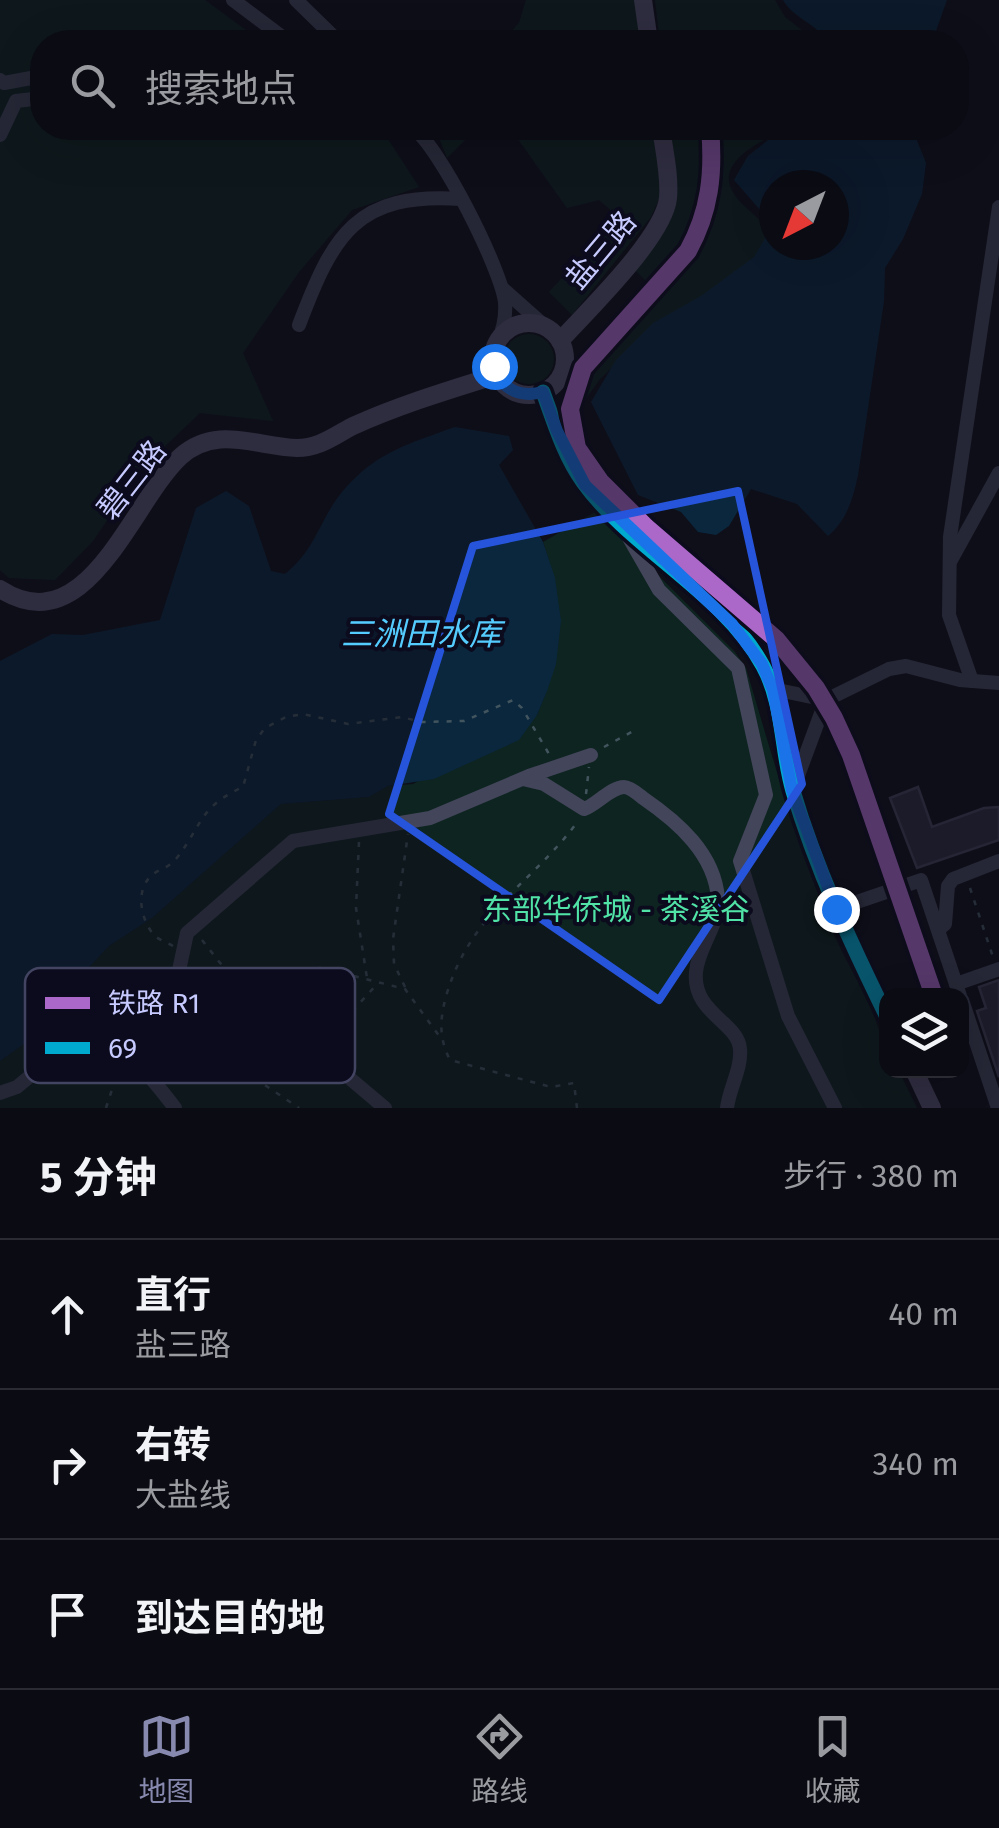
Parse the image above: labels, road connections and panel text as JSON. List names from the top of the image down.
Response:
{
  "streets": {
    "main road": ["盐三路", "碧三路"]
  },
  "crossings": [
    ["盐三路", "碧三路"]
  ],
  "water": ["三洲田水库"],
  "parks": ["东部华侨城 - 茶溪谷"],
  "lines": ["rail line R1", "transit line 69"],
  "legend": ["铁路 R1", "69"],
  "north": "bottom left",
  "page": {
    "search": "搜索地点",
    "heading": ["5 分钟", "步行 · 380 m"],
    "list": [
      ["直行", "盐三路", "40 m"],
      ["右转", "大盐线", "340 m"],
      "到达目的地"
    ],
    "nav": ["地图", "路线", "收藏"]
  }
}
